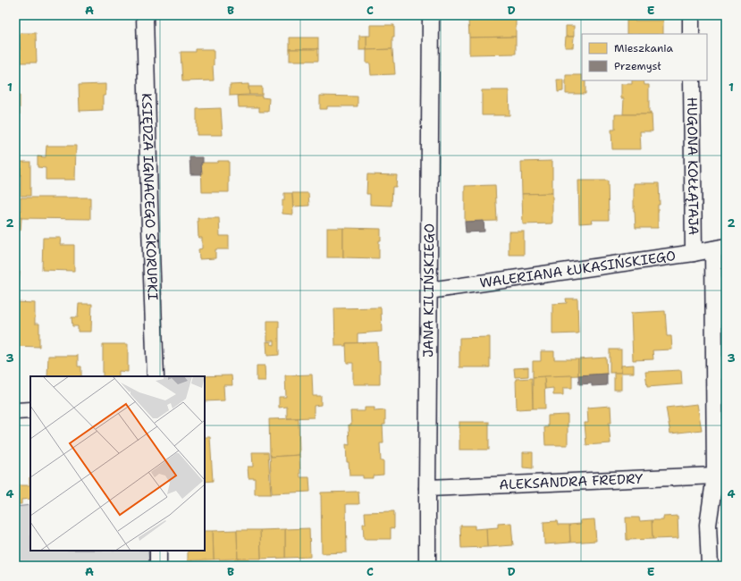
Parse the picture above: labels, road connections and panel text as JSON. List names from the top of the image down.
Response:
{
  "streets": {
    "street": [
      "HUGONA KOŁŁĄTAJA",
      "KSIĘDZA IGNACEGO SKORUPKI",
      "WALERIANA ŁUKASIŃSKIEGO",
      "JANA KILIŃSKIEGO",
      "ALEKSANDRA FREDRY"
    ]
  },
  "crossings": [
    ["HUGONA KOŁŁĄTAJA", "WALERIANA ŁUKASIŃSKIEGO"],
    ["WALERIANA ŁUKASIŃSKIEGO", "JANA KILIŃSKIEGO"],
    ["JANA KILIŃSKIEGO", "ALEKSANDRA FREDRY"]
  ],
  "legend": ["Mieszkania", "Przemysł"],
  "grid": {
    "columns": [
      "A",
      "B",
      "C",
      "D",
      "E"
    ],
    "rows": [
      "1",
      "2",
      "3",
      "4"
    ]
  }
}
